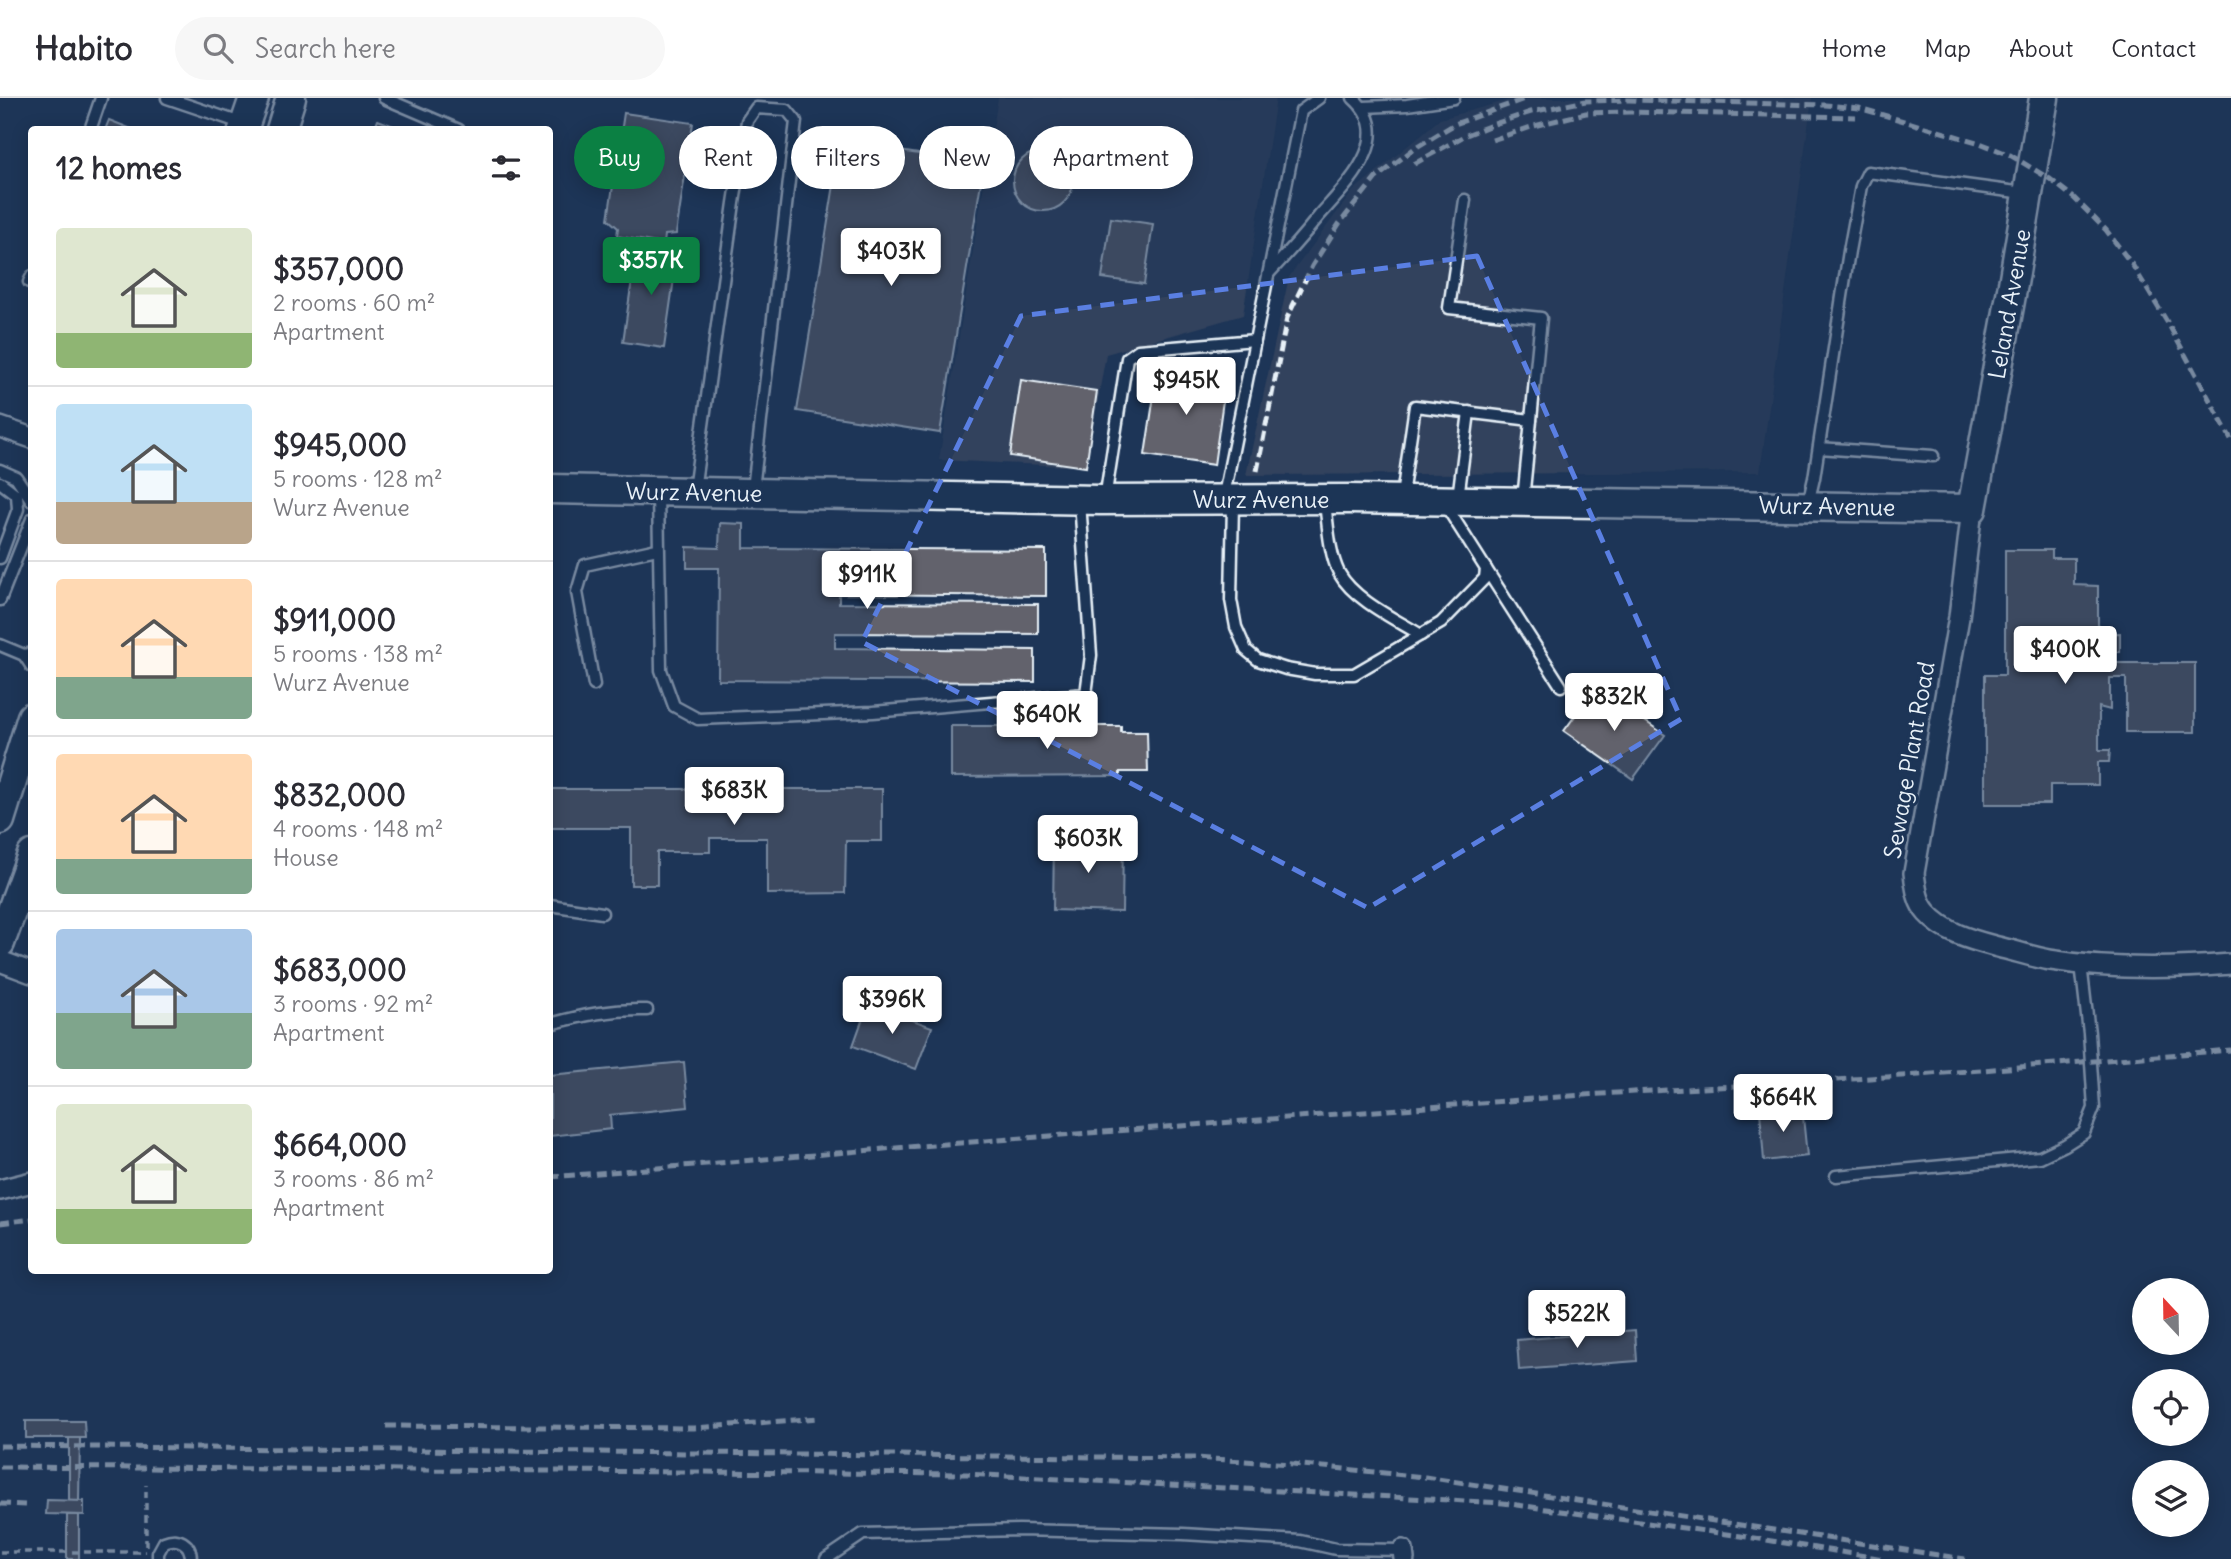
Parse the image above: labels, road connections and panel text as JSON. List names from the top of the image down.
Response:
{
  "streets": {
    "street": ["Leland Avenue", "Wurz Avenue", "Sewage Plant Road"]
  },
  "crossings": [
    ["Leland Avenue", "Wurz Avenue"],
    ["Leland Avenue", "Sewage Plant Road"],
    ["Wurz Avenue", "Sewage Plant Road"]
  ],
  "north": "top",
  "page": {
    "header": "Habito",
    "search": "Search here",
    "nav": [
      "Home",
      "Map",
      "About",
      "Contact"
    ],
    "chip": [
      "Buy",
      "Rent",
      "Filters",
      "New",
      "Apartment"
    ],
    "heading": "12 homes",
    "list": [
      {
        "name": "$357,000",
        "note": "2 rooms · 60 m² · Apartment"
      },
      {
        "name": "$945,000",
        "note": "5 rooms · 128 m² · Wurz Avenue"
      },
      {
        "name": "$911,000",
        "note": "5 rooms · 138 m² · Wurz Avenue"
      },
      {
        "name": "$832,000",
        "note": "4 rooms · 148 m² · House"
      },
      {
        "name": "$683,000",
        "note": "3 rooms · 92 m² · Apartment"
      },
      {
        "name": "$664,000",
        "note": "3 rooms · 86 m² · Apartment"
      }
    ],
    "price": [
      "$403K",
      "$357K",
      "$945K",
      "$911K",
      "$400K",
      "$832K",
      "$640K",
      "$683K",
      "$603K",
      "$396K",
      "$664K",
      "$522K"
    ]
  }
}
